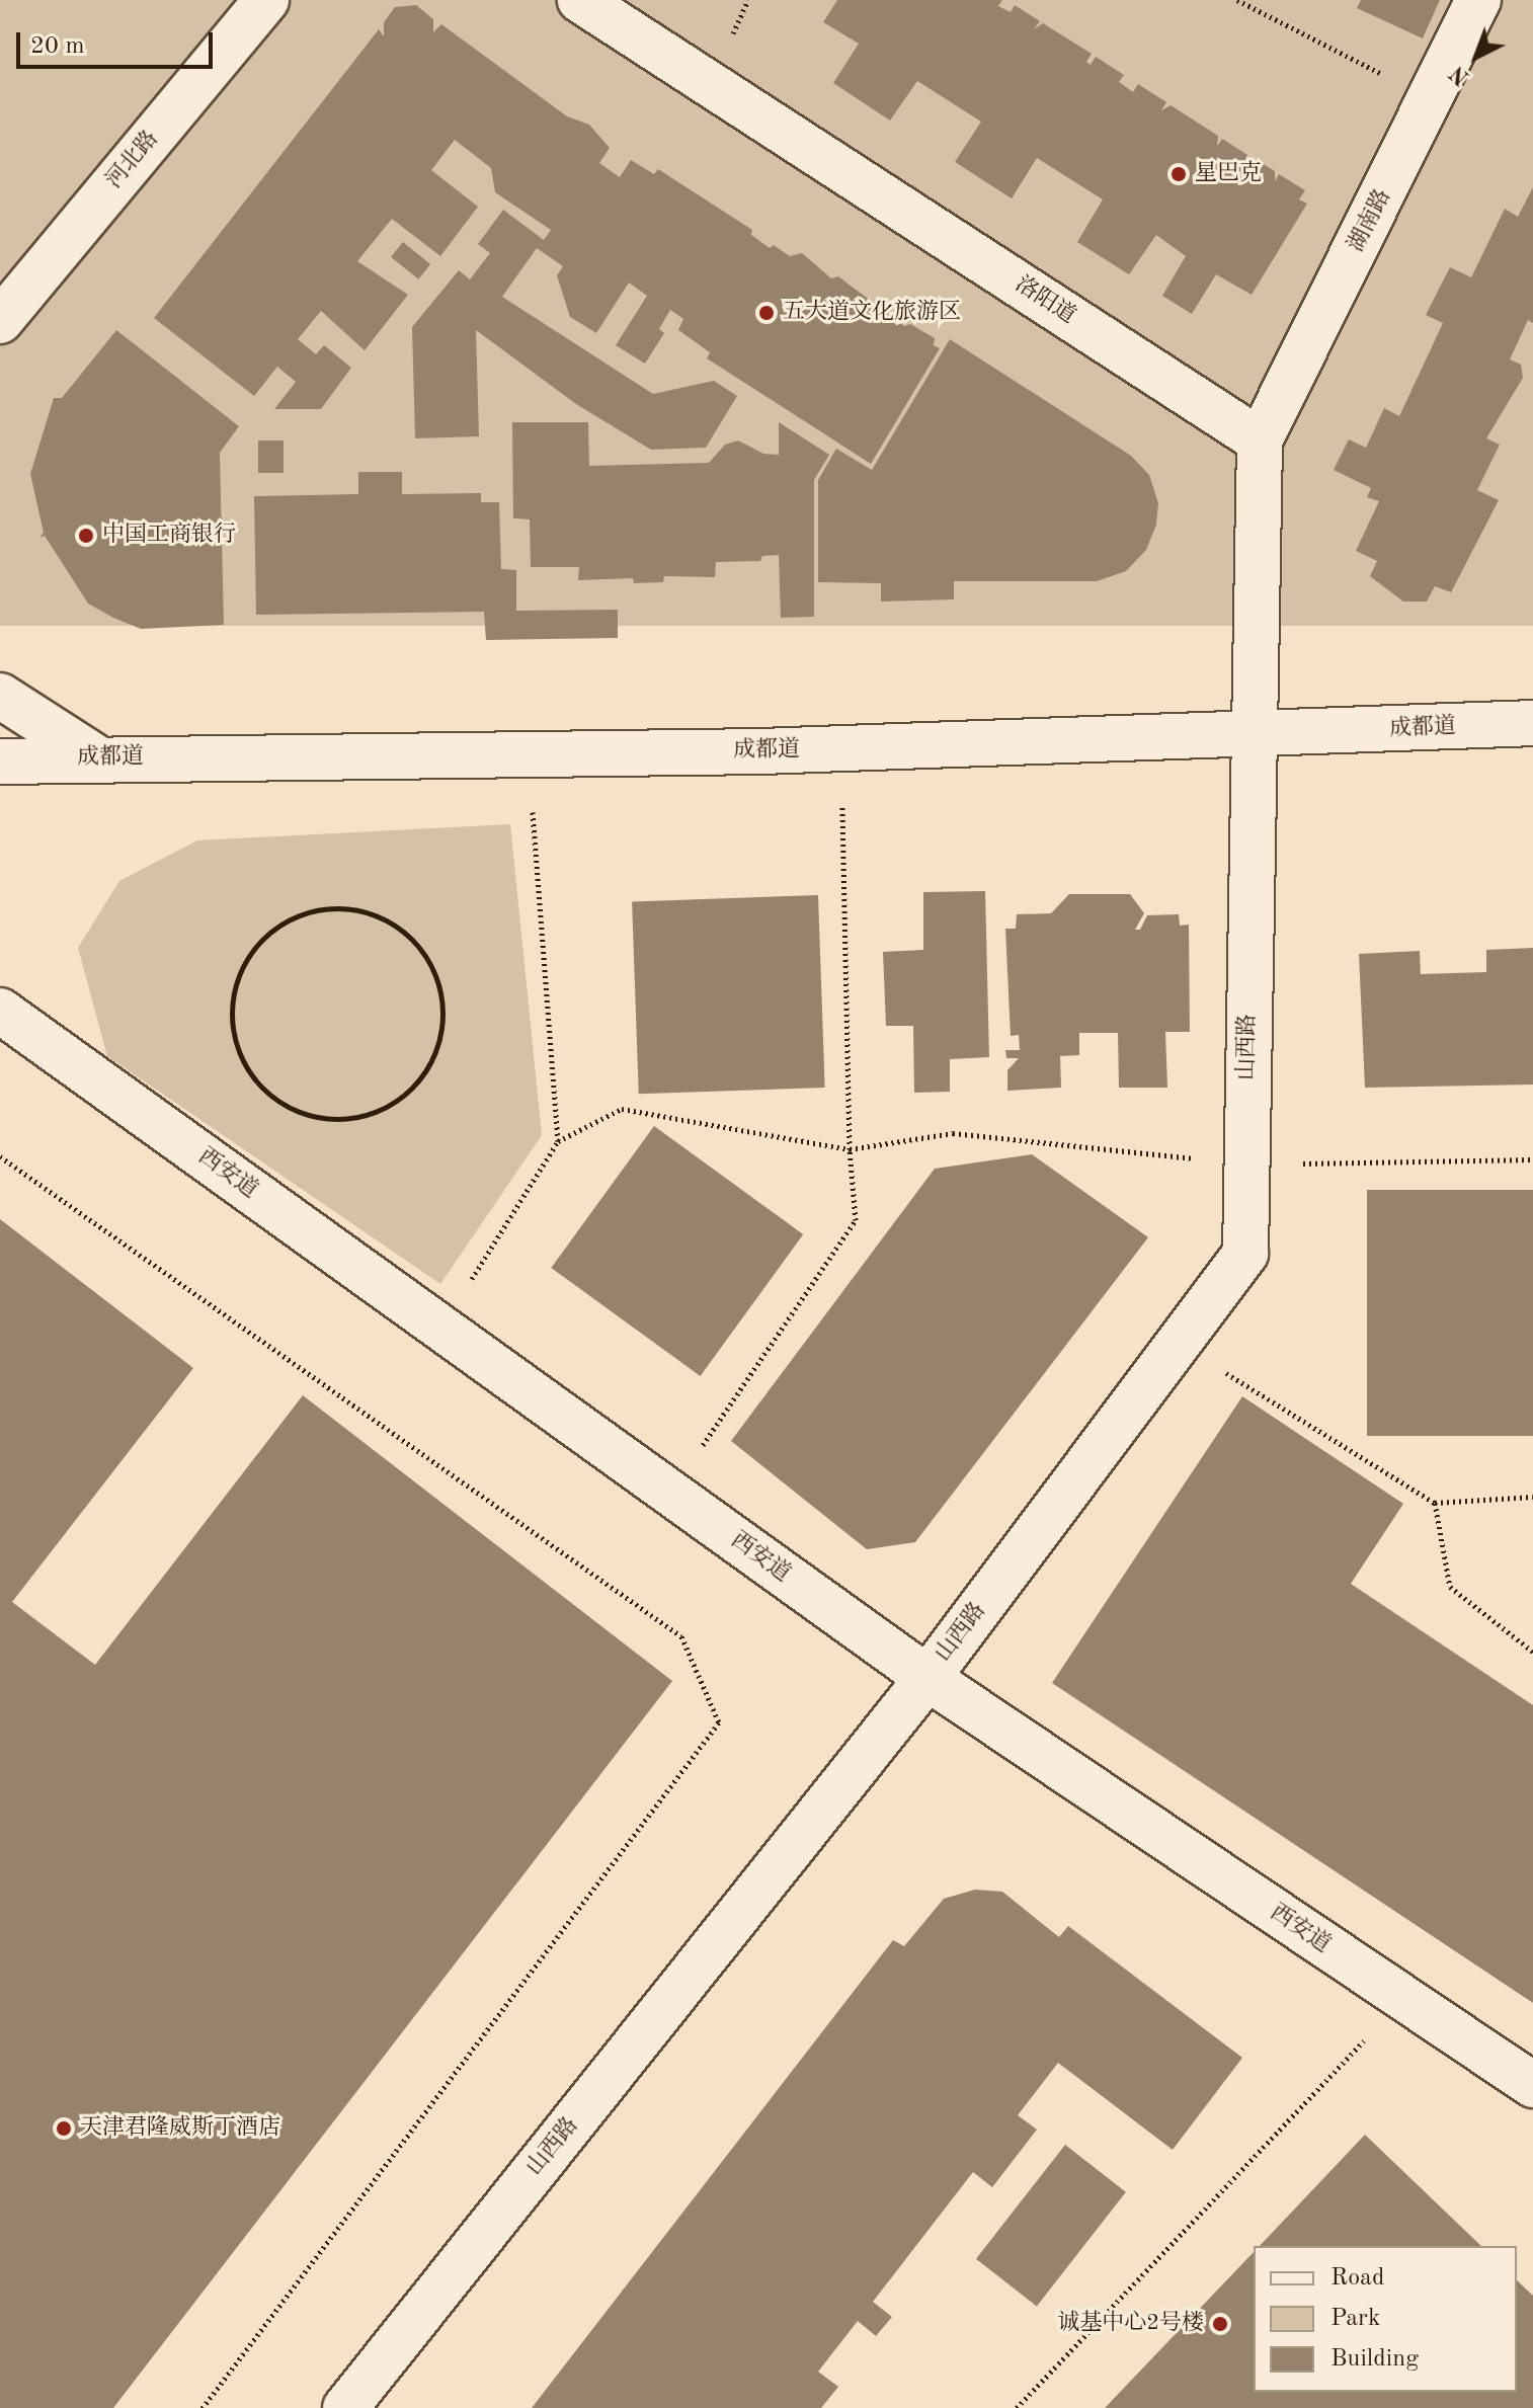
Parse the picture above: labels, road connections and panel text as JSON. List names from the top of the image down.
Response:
{
  "streets": {
    "street": [
      "河北路",
      "湖南路",
      "洛阳道",
      "成都道",
      "山西路",
      "西安道"
    ]
  },
  "crossings": [
    ["湖南路", "洛阳道"],
    ["成都道", "山西路"],
    ["山西路", "西安道"]
  ],
  "places": [
    "星巴克",
    "五大道文化旅游区",
    "中国工商银行",
    "天津君隆威斯丁酒店",
    "诚基中心2号楼"
  ],
  "legend": ["Road", "Park", "Building"],
  "scale_bar": "20 m",
  "north": "bottom left"
}
